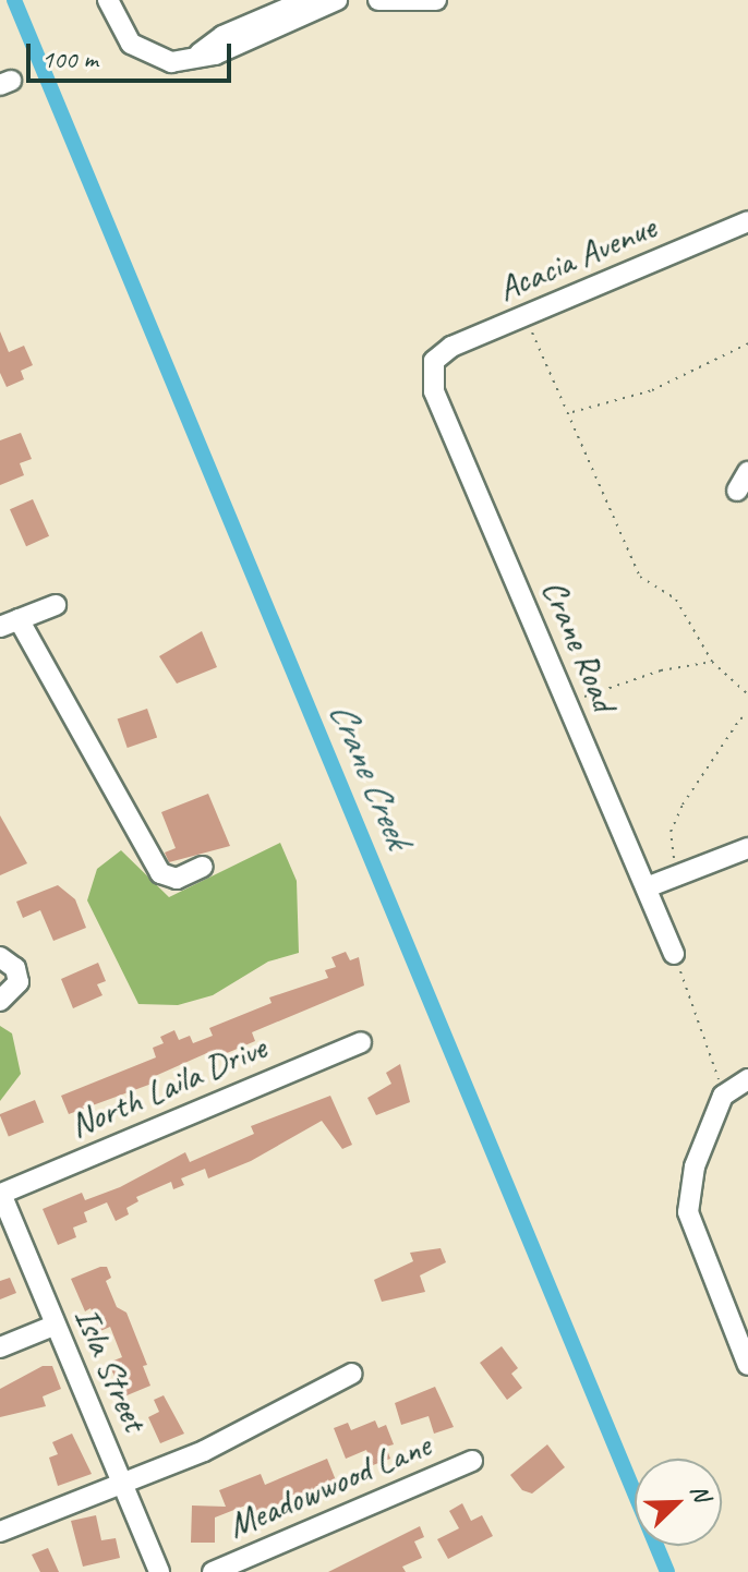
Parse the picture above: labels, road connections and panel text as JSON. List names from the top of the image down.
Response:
{
  "streets": {
    "street": [
      "Acacia Avenue",
      "Crane Road",
      "North Laila Drive",
      "Isla Street",
      "Meadowwood Lane"
    ]
  },
  "crossings": [
    ["Acacia Avenue", "Crane Road"],
    ["North Laila Drive", "Isla Street"]
  ],
  "water": ["Crane Creek"],
  "scale_bar": "100 m",
  "north": "top right"
}
